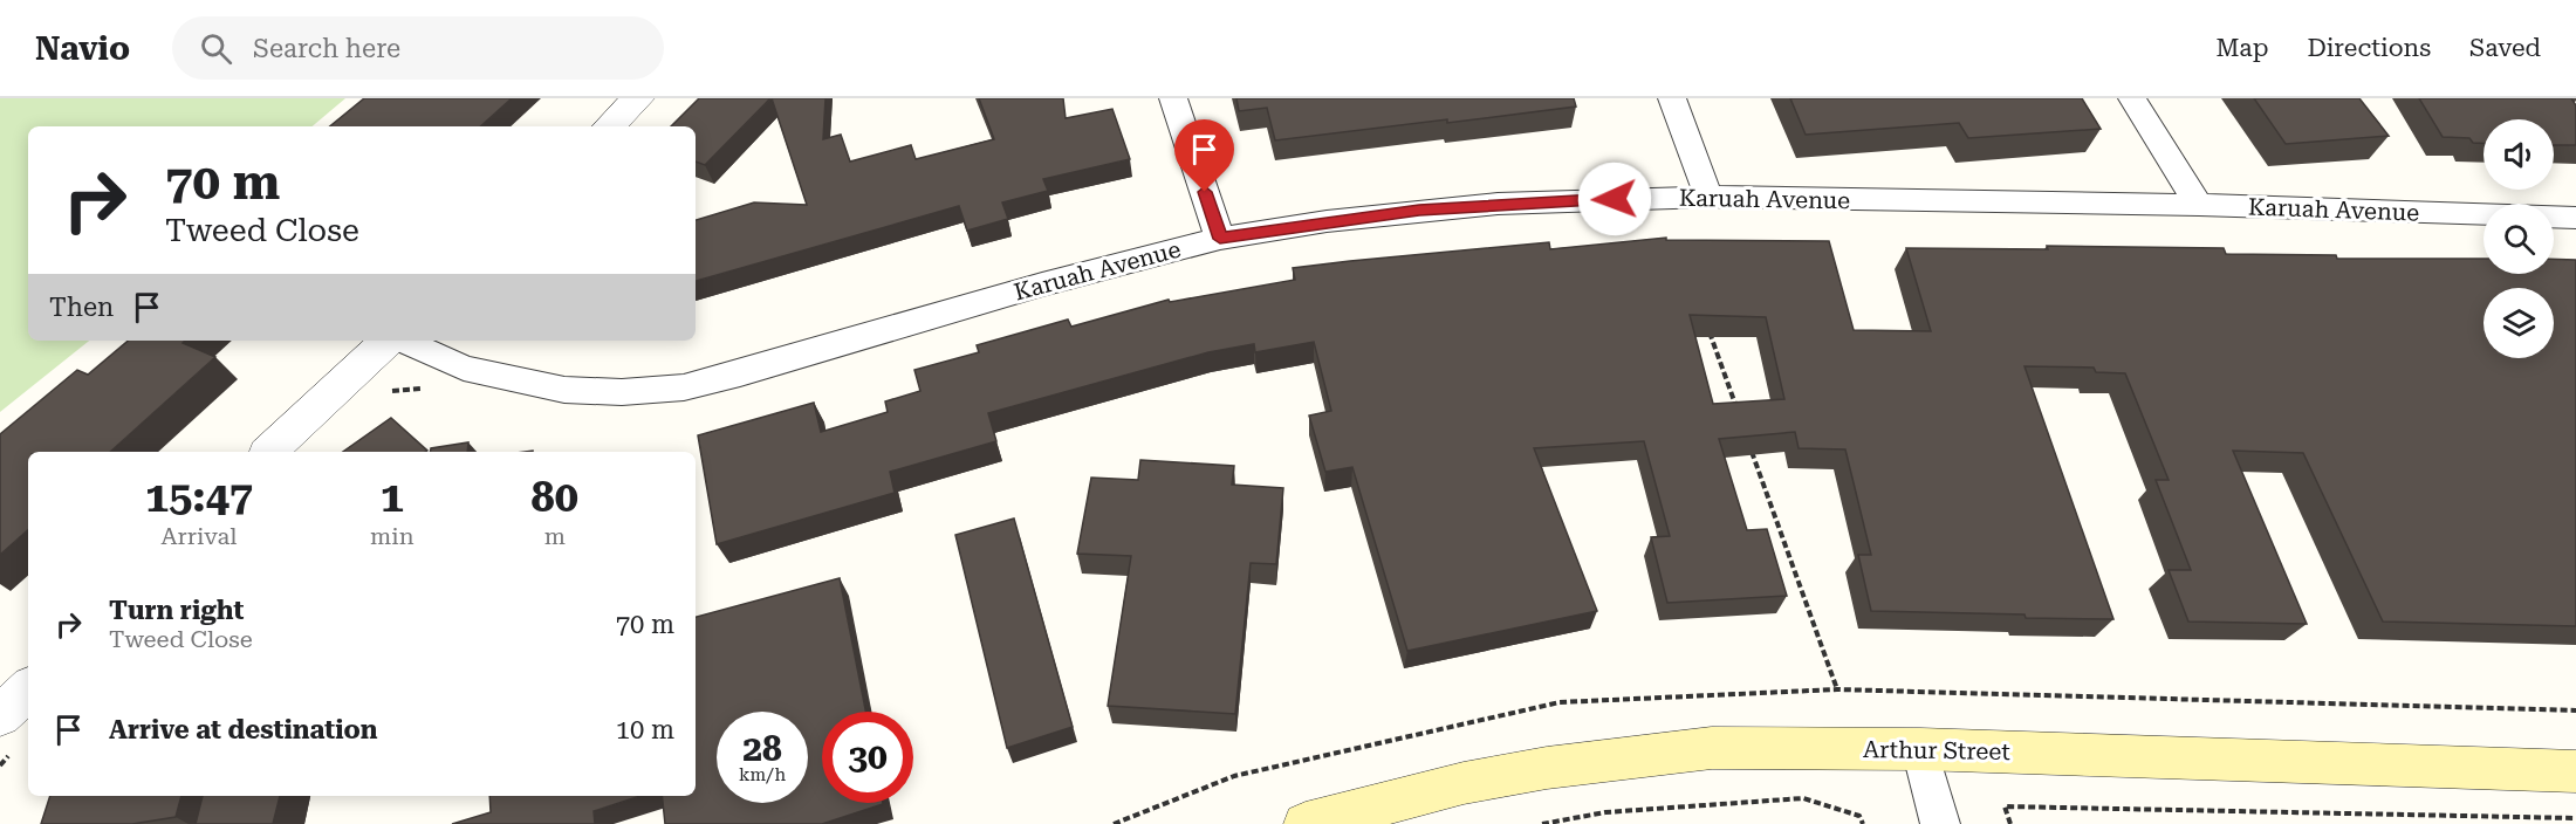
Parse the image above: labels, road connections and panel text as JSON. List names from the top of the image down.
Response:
{
  "streets": {
    "main road": ["Arthur Street"],
    "street": ["Karuah Avenue"]
  },
  "page": {
    "header": "Navio",
    "search": "Search here",
    "nav": ["Map", "Directions", "Saved"],
    "turn": ["70 m", "Tweed Close"],
    "then": "Then",
    "eta": [
      "15:47",
      "Arrival",
      "1",
      "min",
      "80",
      "m"
    ],
    "list": [
      {
        "name": "Turn right",
        "note": "Tweed Close",
        "value": "70 m"
      },
      {
        "name": "Arrive at destination",
        "value": "10 m"
      }
    ],
    "speed": "28 km/h",
    "limit": "30"
  }
}
